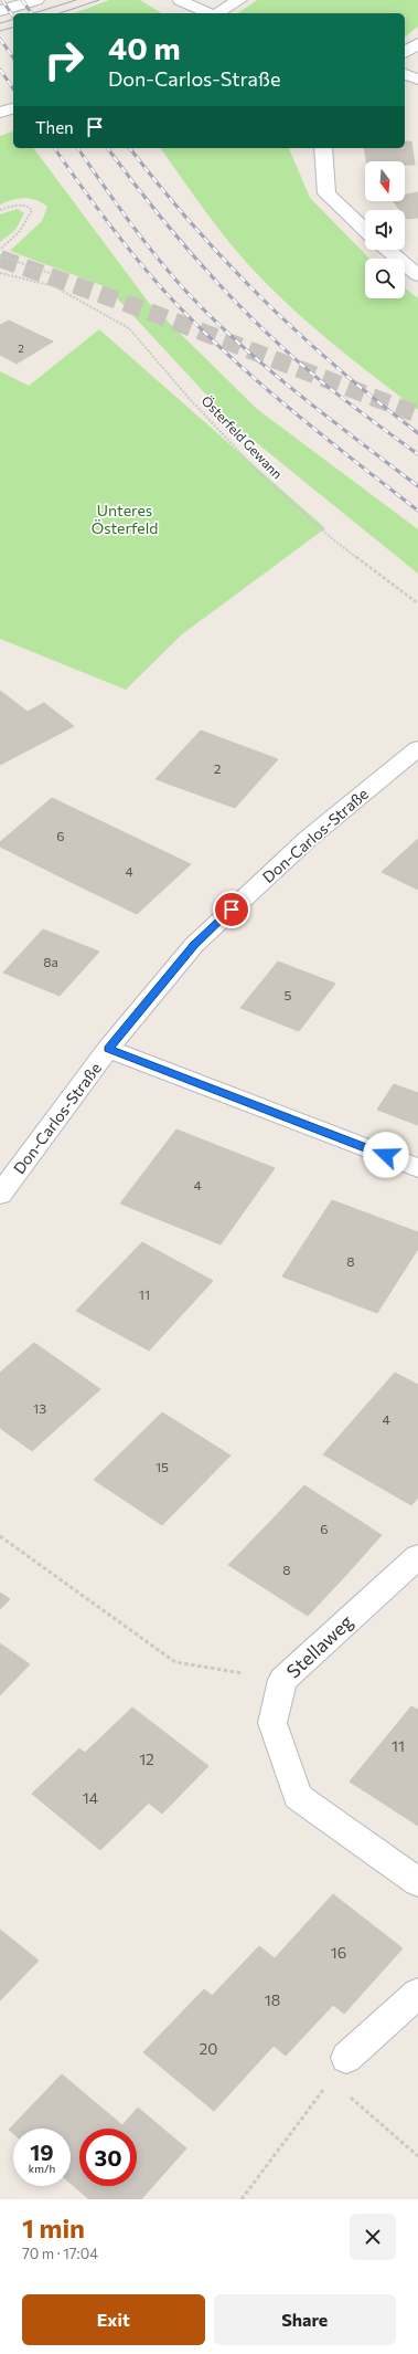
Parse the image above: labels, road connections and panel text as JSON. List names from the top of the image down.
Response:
{
  "streets": {
    "street": ["Don-Carlos-Straße", "Stellaweg"],
    "path": ["Österfeld Gewann"]
  },
  "parks": ["Unteres Österfeld"],
  "house_numbers": [
    "2",
    "2",
    "6",
    "4",
    "8a",
    "5",
    "4",
    "8",
    "11",
    "13",
    "4",
    "15",
    "6",
    "8",
    "11",
    "12",
    "14",
    "16",
    "18",
    "20"
  ],
  "north": "bottom",
  "page": {
    "turn": ["40 m", "Don-Carlos-Straße"],
    "then": "Then",
    "speed": "19 km/h",
    "limit": "30",
    "heading": ["1 min", "70 m · 17:04"],
    "buttons": ["Exit", "Share"]
  }
}
